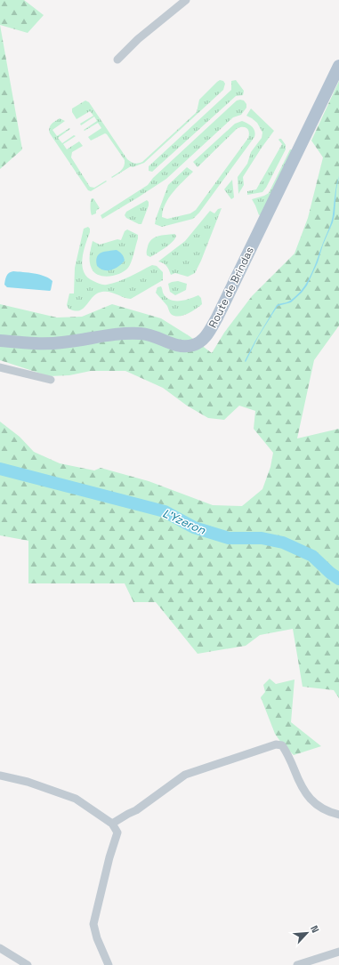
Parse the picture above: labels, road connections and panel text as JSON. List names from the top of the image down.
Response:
{
  "streets": {
    "main road": ["Route de Brindas"]
  },
  "water": ["L'Yzeron"],
  "north": "top right"
}
